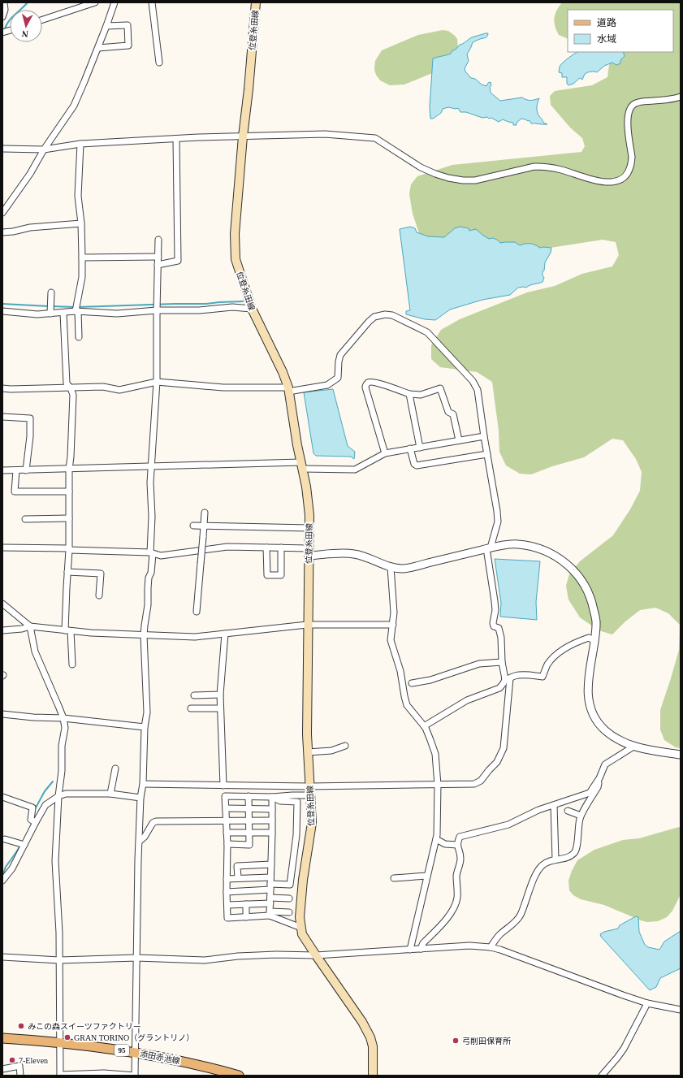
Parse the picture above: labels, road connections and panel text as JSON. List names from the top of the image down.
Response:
{
  "streets": {
    "main road": ["位登糸田線", "95", "添田赤池線"]
  },
  "places": [
    "みこの森スイーツファクトリー",
    "GRAN TORINO（グラントリノ）",
    "弓削田保育所",
    "7-Eleven"
  ],
  "legend": ["道路", "水域"],
  "north": "bottom"
}
